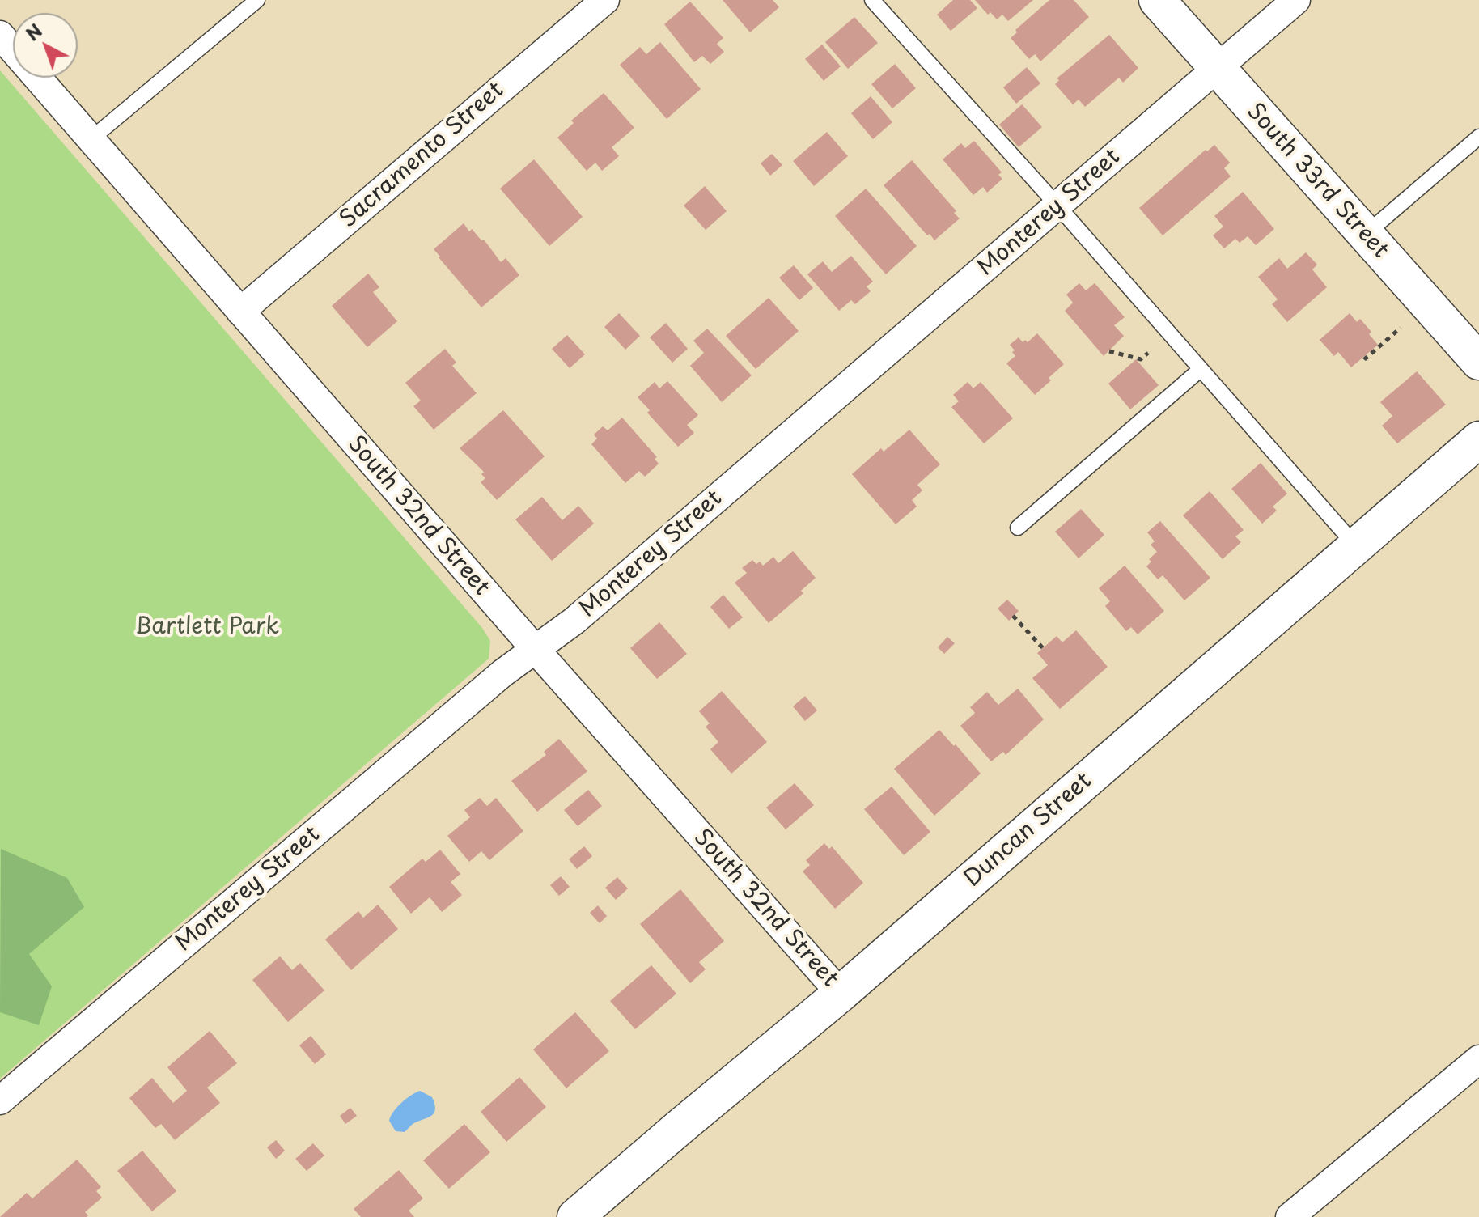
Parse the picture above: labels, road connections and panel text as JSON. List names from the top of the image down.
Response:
{
  "streets": {
    "street": [
      "Sacramento Street",
      "South 33rd Street",
      "Monterey Street",
      "South 32nd Street",
      "Duncan Street"
    ]
  },
  "crossings": [
    ["Sacramento Street", "South 32nd Street"],
    ["South 33rd Street", "Monterey Street"],
    ["Monterey Street", "South 32nd Street"],
    ["South 32nd Street", "Duncan Street"]
  ],
  "parks": ["Bartlett Park"],
  "north": "top left"
}
